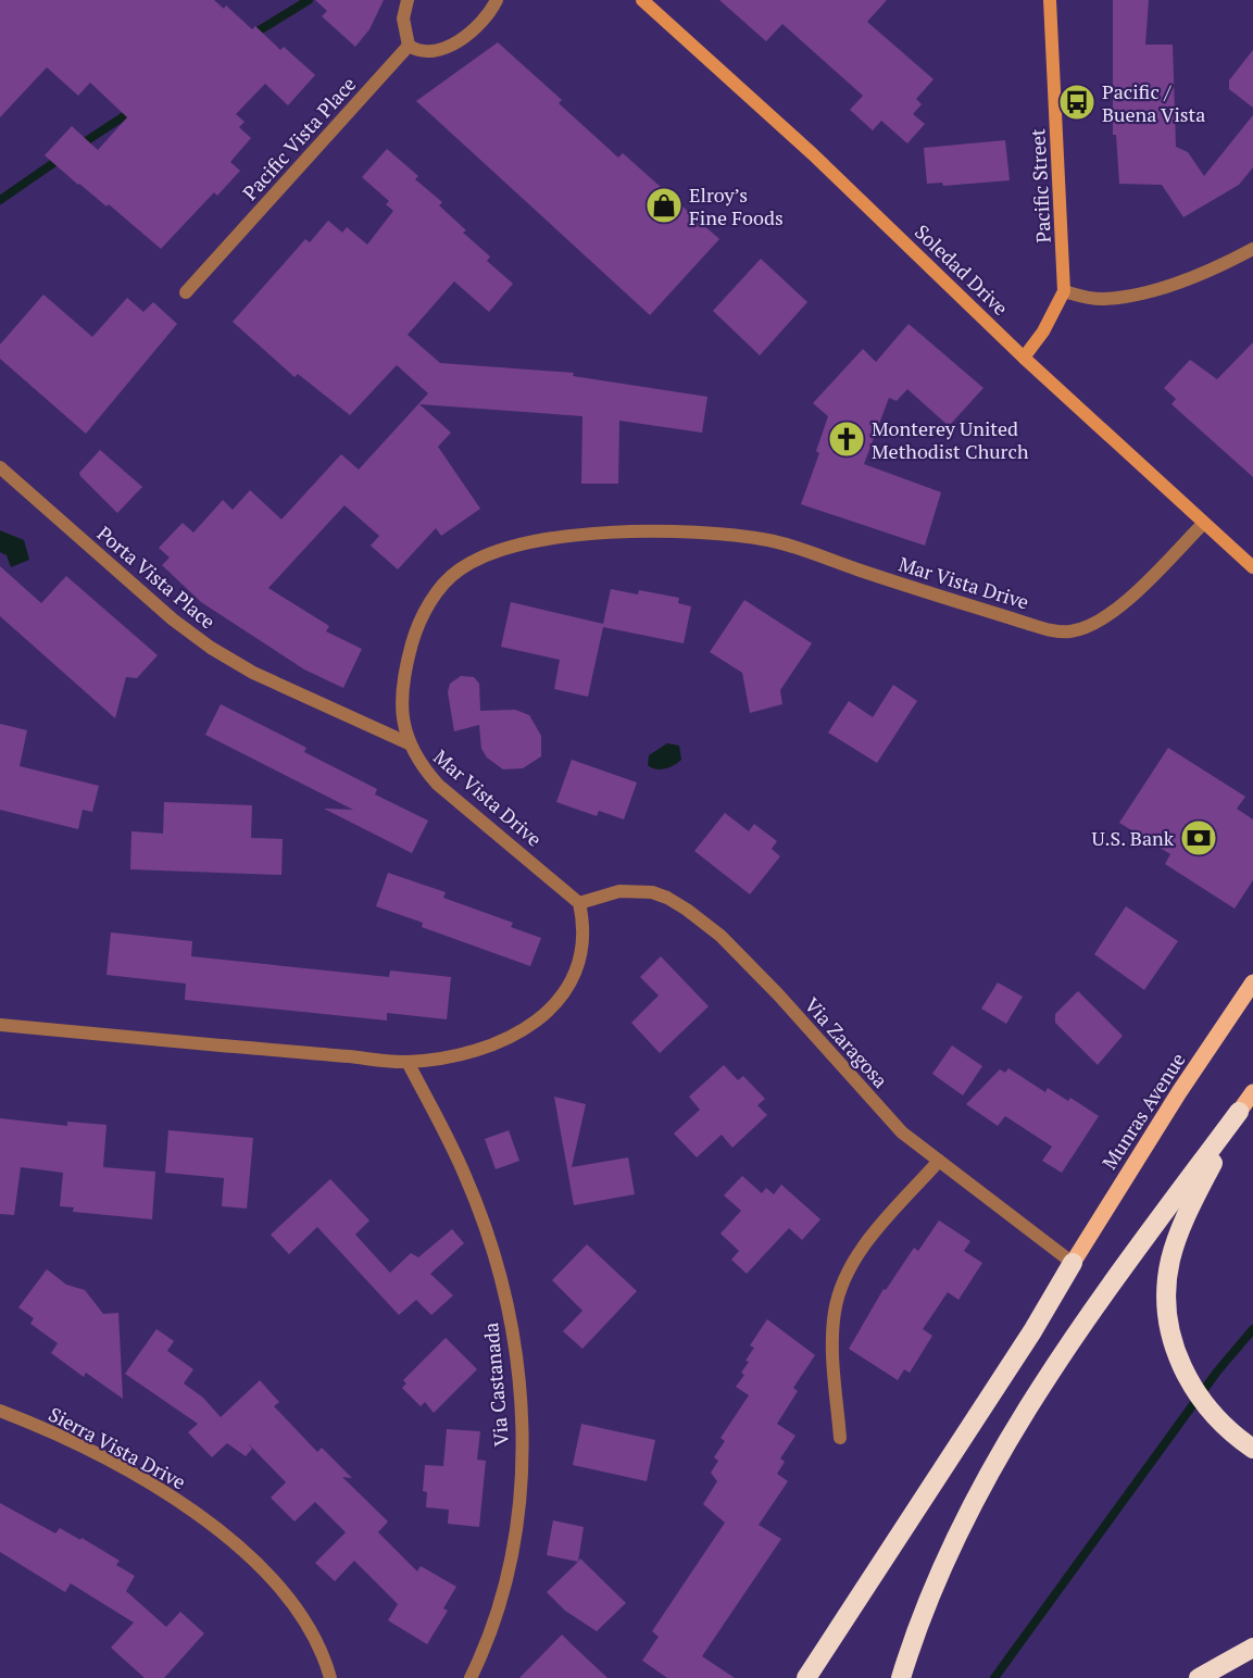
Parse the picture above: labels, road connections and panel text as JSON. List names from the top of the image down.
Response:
{
  "streets": {
    "main road": ["Pacific Street", "Soledad Drive", "Munras Avenue"],
    "street": [
      "Pacific Vista Place",
      "Porta Vista Place",
      "Mar Vista Drive",
      "Via Zaragosa",
      "Via Castanada",
      "Sierra Vista Drive"
    ]
  },
  "crossings": [
    ["Pacific Street", "Soledad Drive"],
    ["Soledad Drive", "Mar Vista Drive"],
    ["Porta Vista Place", "Mar Vista Drive"],
    ["Mar Vista Drive", "Via Zaragosa"],
    ["Via Zaragosa", "Munras Avenue"]
  ],
  "places": {
    "bus stop": ["Pacific / Buena Vista"],
    "shop": ["Elroy’s Fine Foods"],
    "church": ["Monterey United Methodist Church"],
    "bank": ["U.S. Bank"]
  }
}
